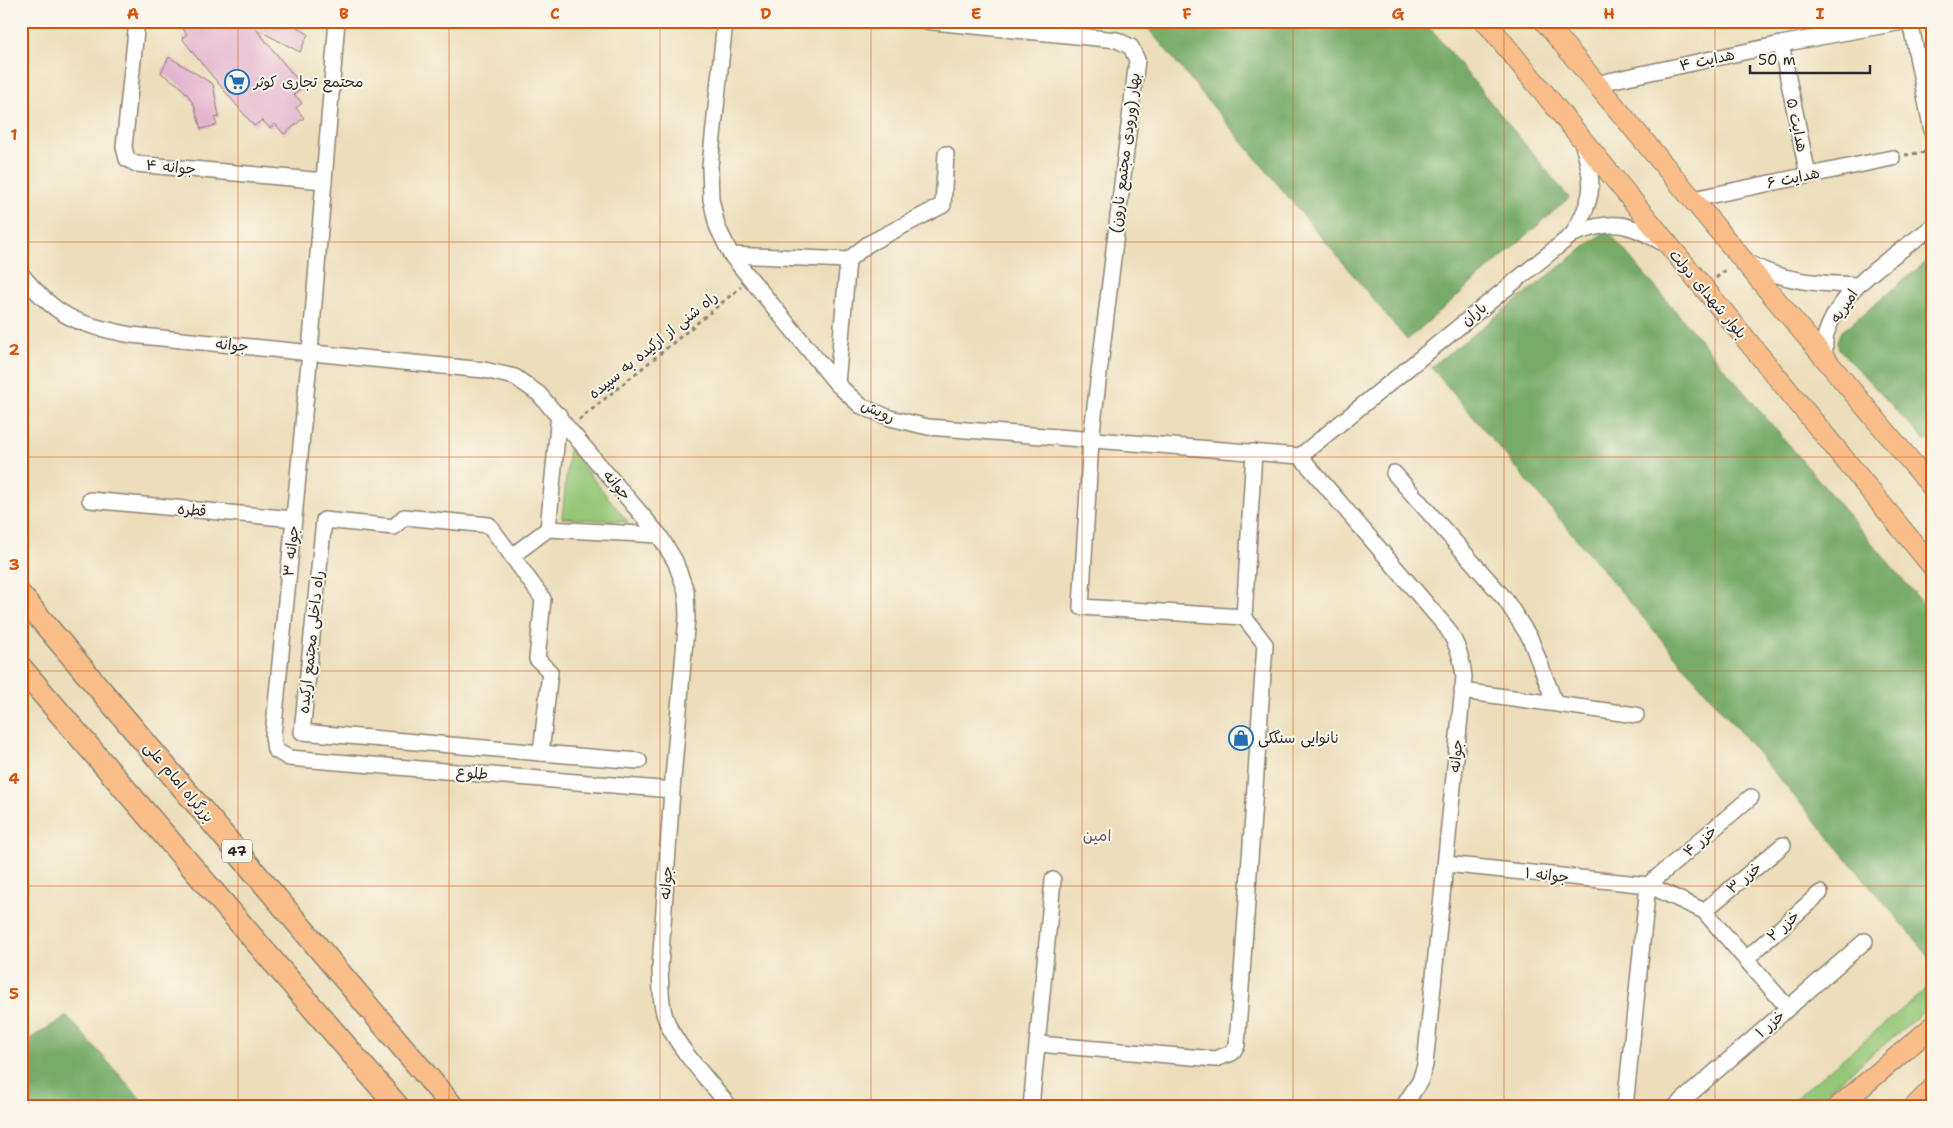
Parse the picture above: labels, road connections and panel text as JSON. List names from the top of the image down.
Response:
{
  "streets": {
    "highway": ["بزرگراه امام علی", "47"],
    "main road": ["بلوار شهدای دولت"],
    "street": [
      "هدایت ۴",
      "هدایت ۵",
      "بهار (ورودی مجتمع نارون)",
      "جوانه ۴",
      "هدایت ۶",
      "امیریه",
      "باران",
      "جوانه",
      "رویش",
      "قطره",
      "جوانه ۳",
      "راه داخلی مجتمع ارکیده",
      "طلوع",
      "خزر ۴",
      "جوانه ۱",
      "خزر ۳",
      "خزر ۲",
      "خزر ۱"
    ],
    "path": ["راه شنی از ارکیده به سپیده"]
  },
  "crossings": [
    ["هدایت ۴", "هدایت ۵"],
    ["هدایت ۵", "هدایت ۶"],
    ["بهار (ورودی مجتمع نارون)", "رویش"],
    ["بلوار شهدای دولت", "باران"],
    ["باران", "جوانه"],
    ["باران", "رویش"],
    ["جوانه", "راه شنی از ارکیده به سپیده"],
    ["جوانه", "رویش"],
    ["جوانه", "جوانه ۳"],
    ["جوانه", "طلوع"],
    ["جوانه", "جوانه ۱"],
    ["راه شنی از ارکیده به سپیده", "رویش"],
    ["قطره", "جوانه ۳"],
    ["جوانه ۳", "طلوع"],
    ["خزر ۴", "جوانه ۱"],
    ["جوانه ۱", "خزر ۳"]
  ],
  "districts": ["امین"],
  "places": {
    "supermarket": ["محتمع تجاری کوثر"],
    "shop": ["نانوایی سنگکی"]
  },
  "scale_bar": "50 m",
  "grid": {
    "columns": [
      "A",
      "B",
      "C",
      "D",
      "E",
      "F",
      "G",
      "H",
      "I"
    ],
    "rows": [
      "1",
      "2",
      "3",
      "4",
      "5"
    ]
  }
}
